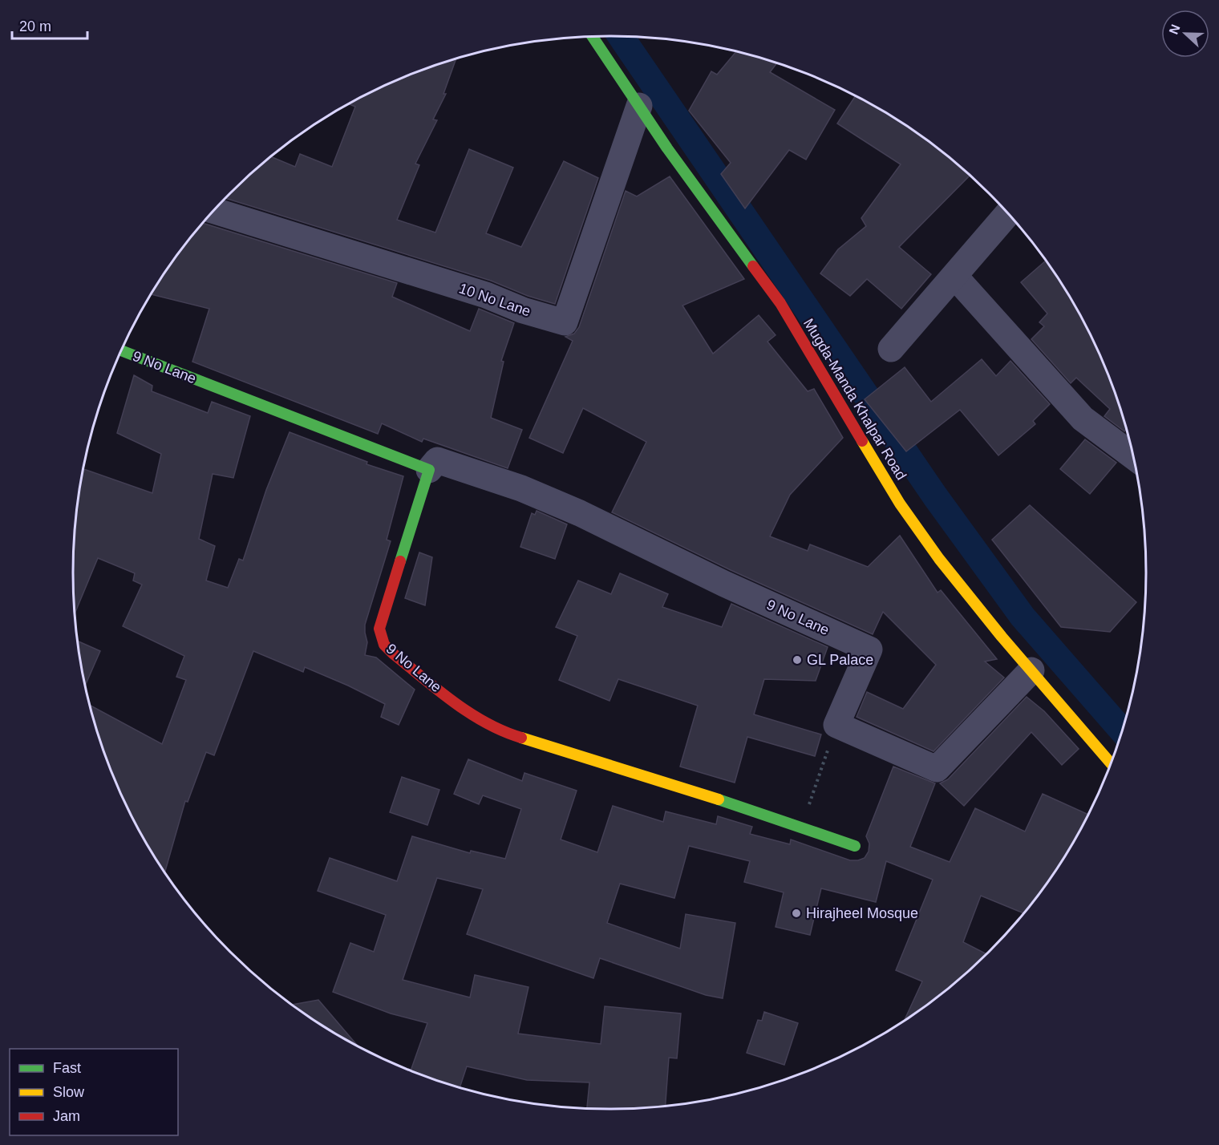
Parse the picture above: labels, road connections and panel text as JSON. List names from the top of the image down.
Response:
{
  "streets": {
    "street": ["10 No Lane", "9 No Lane", "Mugda-Manda Khalpar Road"]
  },
  "crossings": [
    ["10 No Lane", "Mugda-Manda Khalpar Road"]
  ],
  "places": ["GL Palace", "Hirajheel Mosque"],
  "legend": ["Fast", "Slow", "Jam"],
  "scale_bar": "20 m",
  "north": "left"
}
